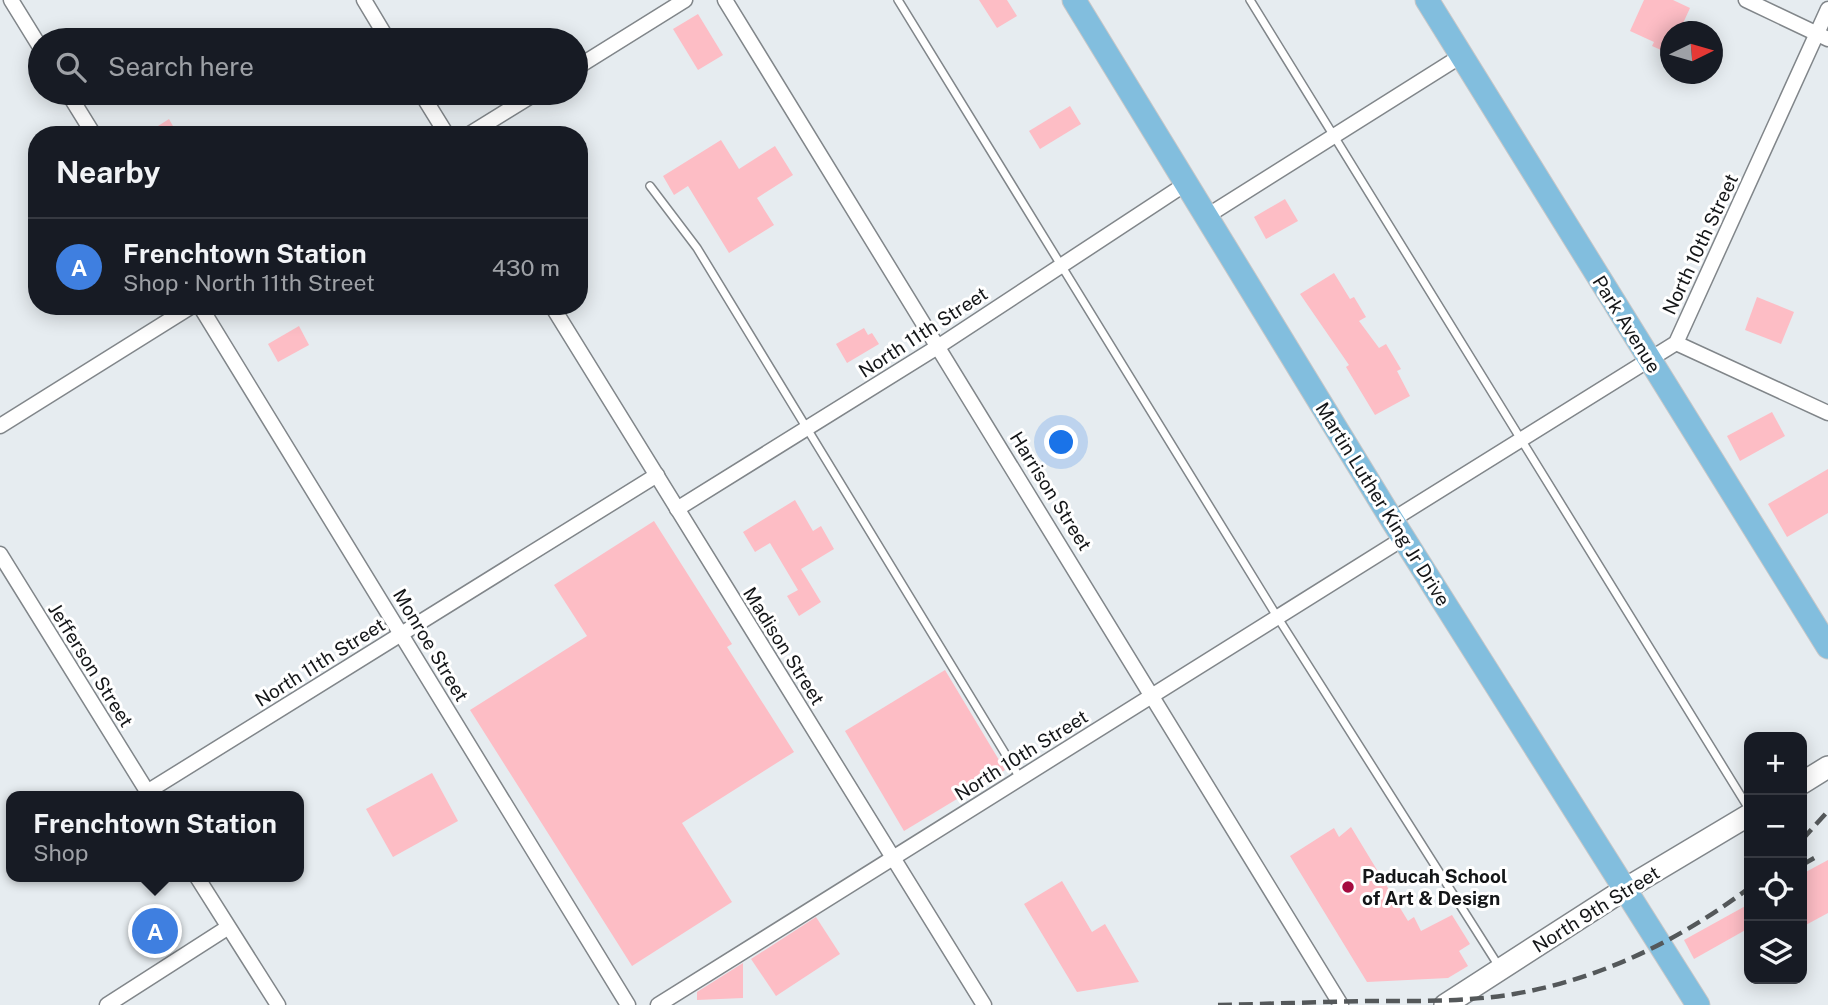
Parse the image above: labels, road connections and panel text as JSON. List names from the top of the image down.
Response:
{
  "streets": {
    "main road": ["Park Avenue", "Martin Luther King Jr Drive"],
    "street": [
      "North 10th Street",
      "North 11th Street",
      "Harrison Street",
      "Monroe Street",
      "Madison Street",
      "Jefferson Street",
      "North 9th Street"
    ]
  },
  "crossings": [
    ["North 10th Street", "Park Avenue"],
    ["North 10th Street", "Harrison Street"],
    ["North 10th Street", "Martin Luther King Jr Drive"],
    ["North 10th Street", "Madison Street"],
    ["North 11th Street", "Harrison Street"],
    ["North 11th Street", "Martin Luther King Jr Drive"],
    ["North 11th Street", "Monroe Street"],
    ["North 11th Street", "Madison Street"],
    ["Martin Luther King Jr Drive", "North 9th Street"]
  ],
  "places": ["Paducah School of Art & Design"],
  "north": "right",
  "page": {
    "search": "Search here",
    "heading": "Nearby",
    "list": [
      {
        "mark": "A",
        "name": "Frenchtown Station",
        "note": "Shop · North 11th Street",
        "value": "430 m"
      }
    ],
    "map_buttons": ["+", "−"],
    "popup": ["Frenchtown Station", "Shop"],
    "pins": "A"
  }
}
